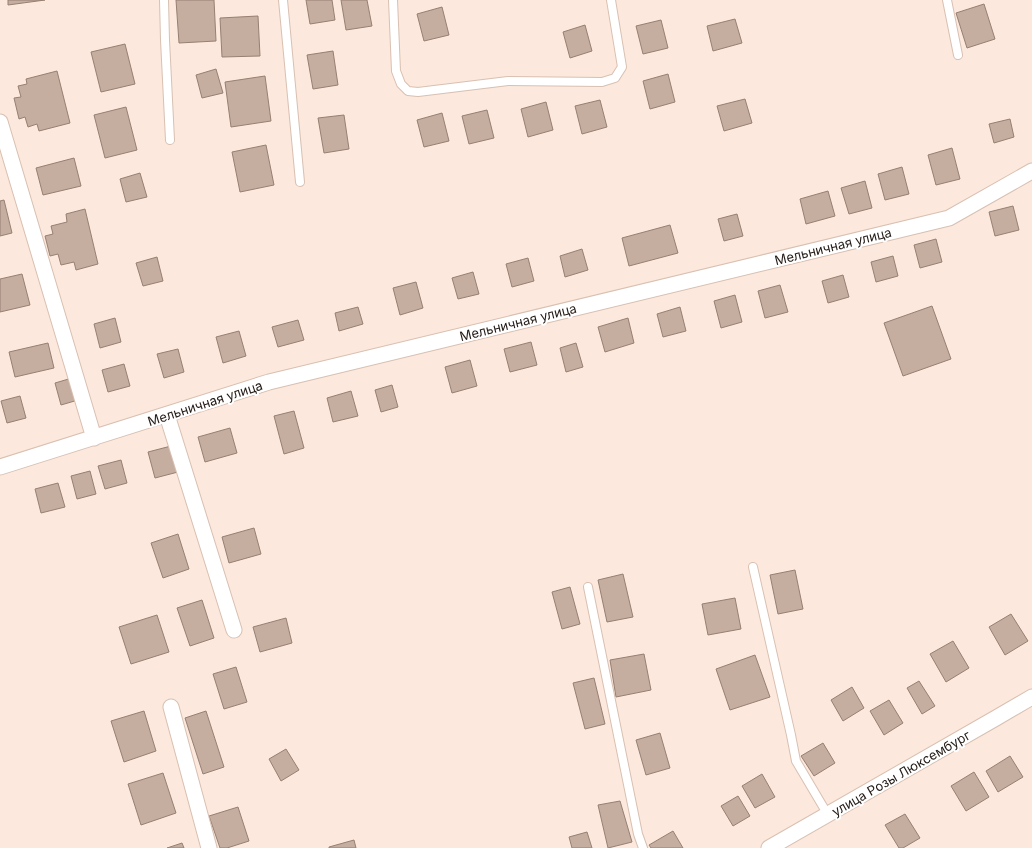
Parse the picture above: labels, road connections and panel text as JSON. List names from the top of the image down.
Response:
{
  "streets": {
    "street": ["Мельничная улица", "улица Розы Люксембург"]
  }
}
